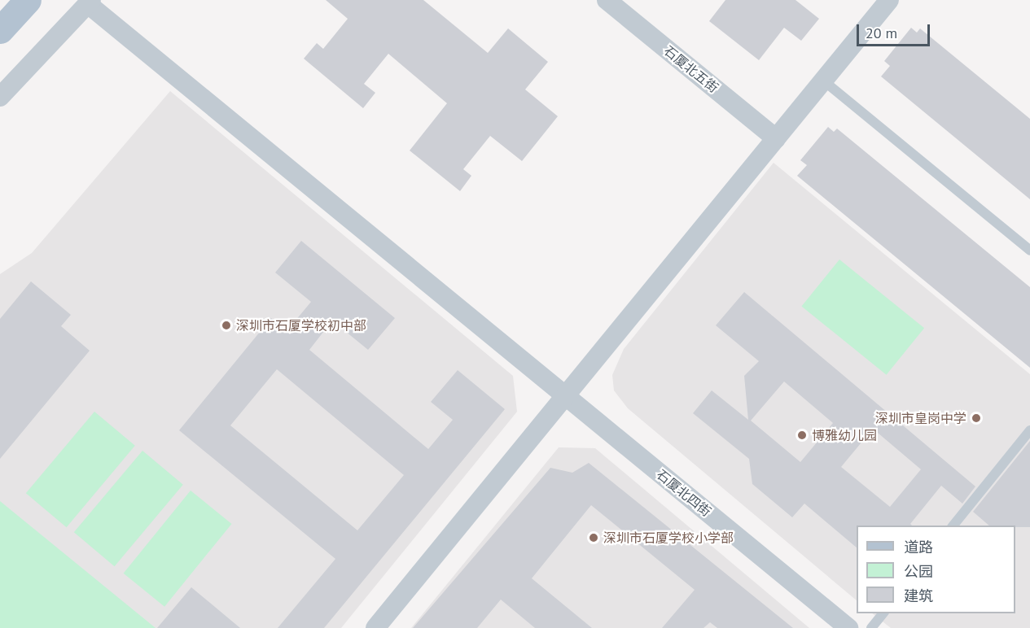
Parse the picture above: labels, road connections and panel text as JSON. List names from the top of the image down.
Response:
{
  "streets": {
    "street": ["石厦北五街", "石厦北四街"]
  },
  "places": [
    "深圳市石厦学校初中部",
    "深圳市皇岗中学",
    "博雅幼儿园",
    "深圳市石厦学校小学部"
  ],
  "legend": ["道路", "公园", "建筑"],
  "scale_bar": "20 m"
}
